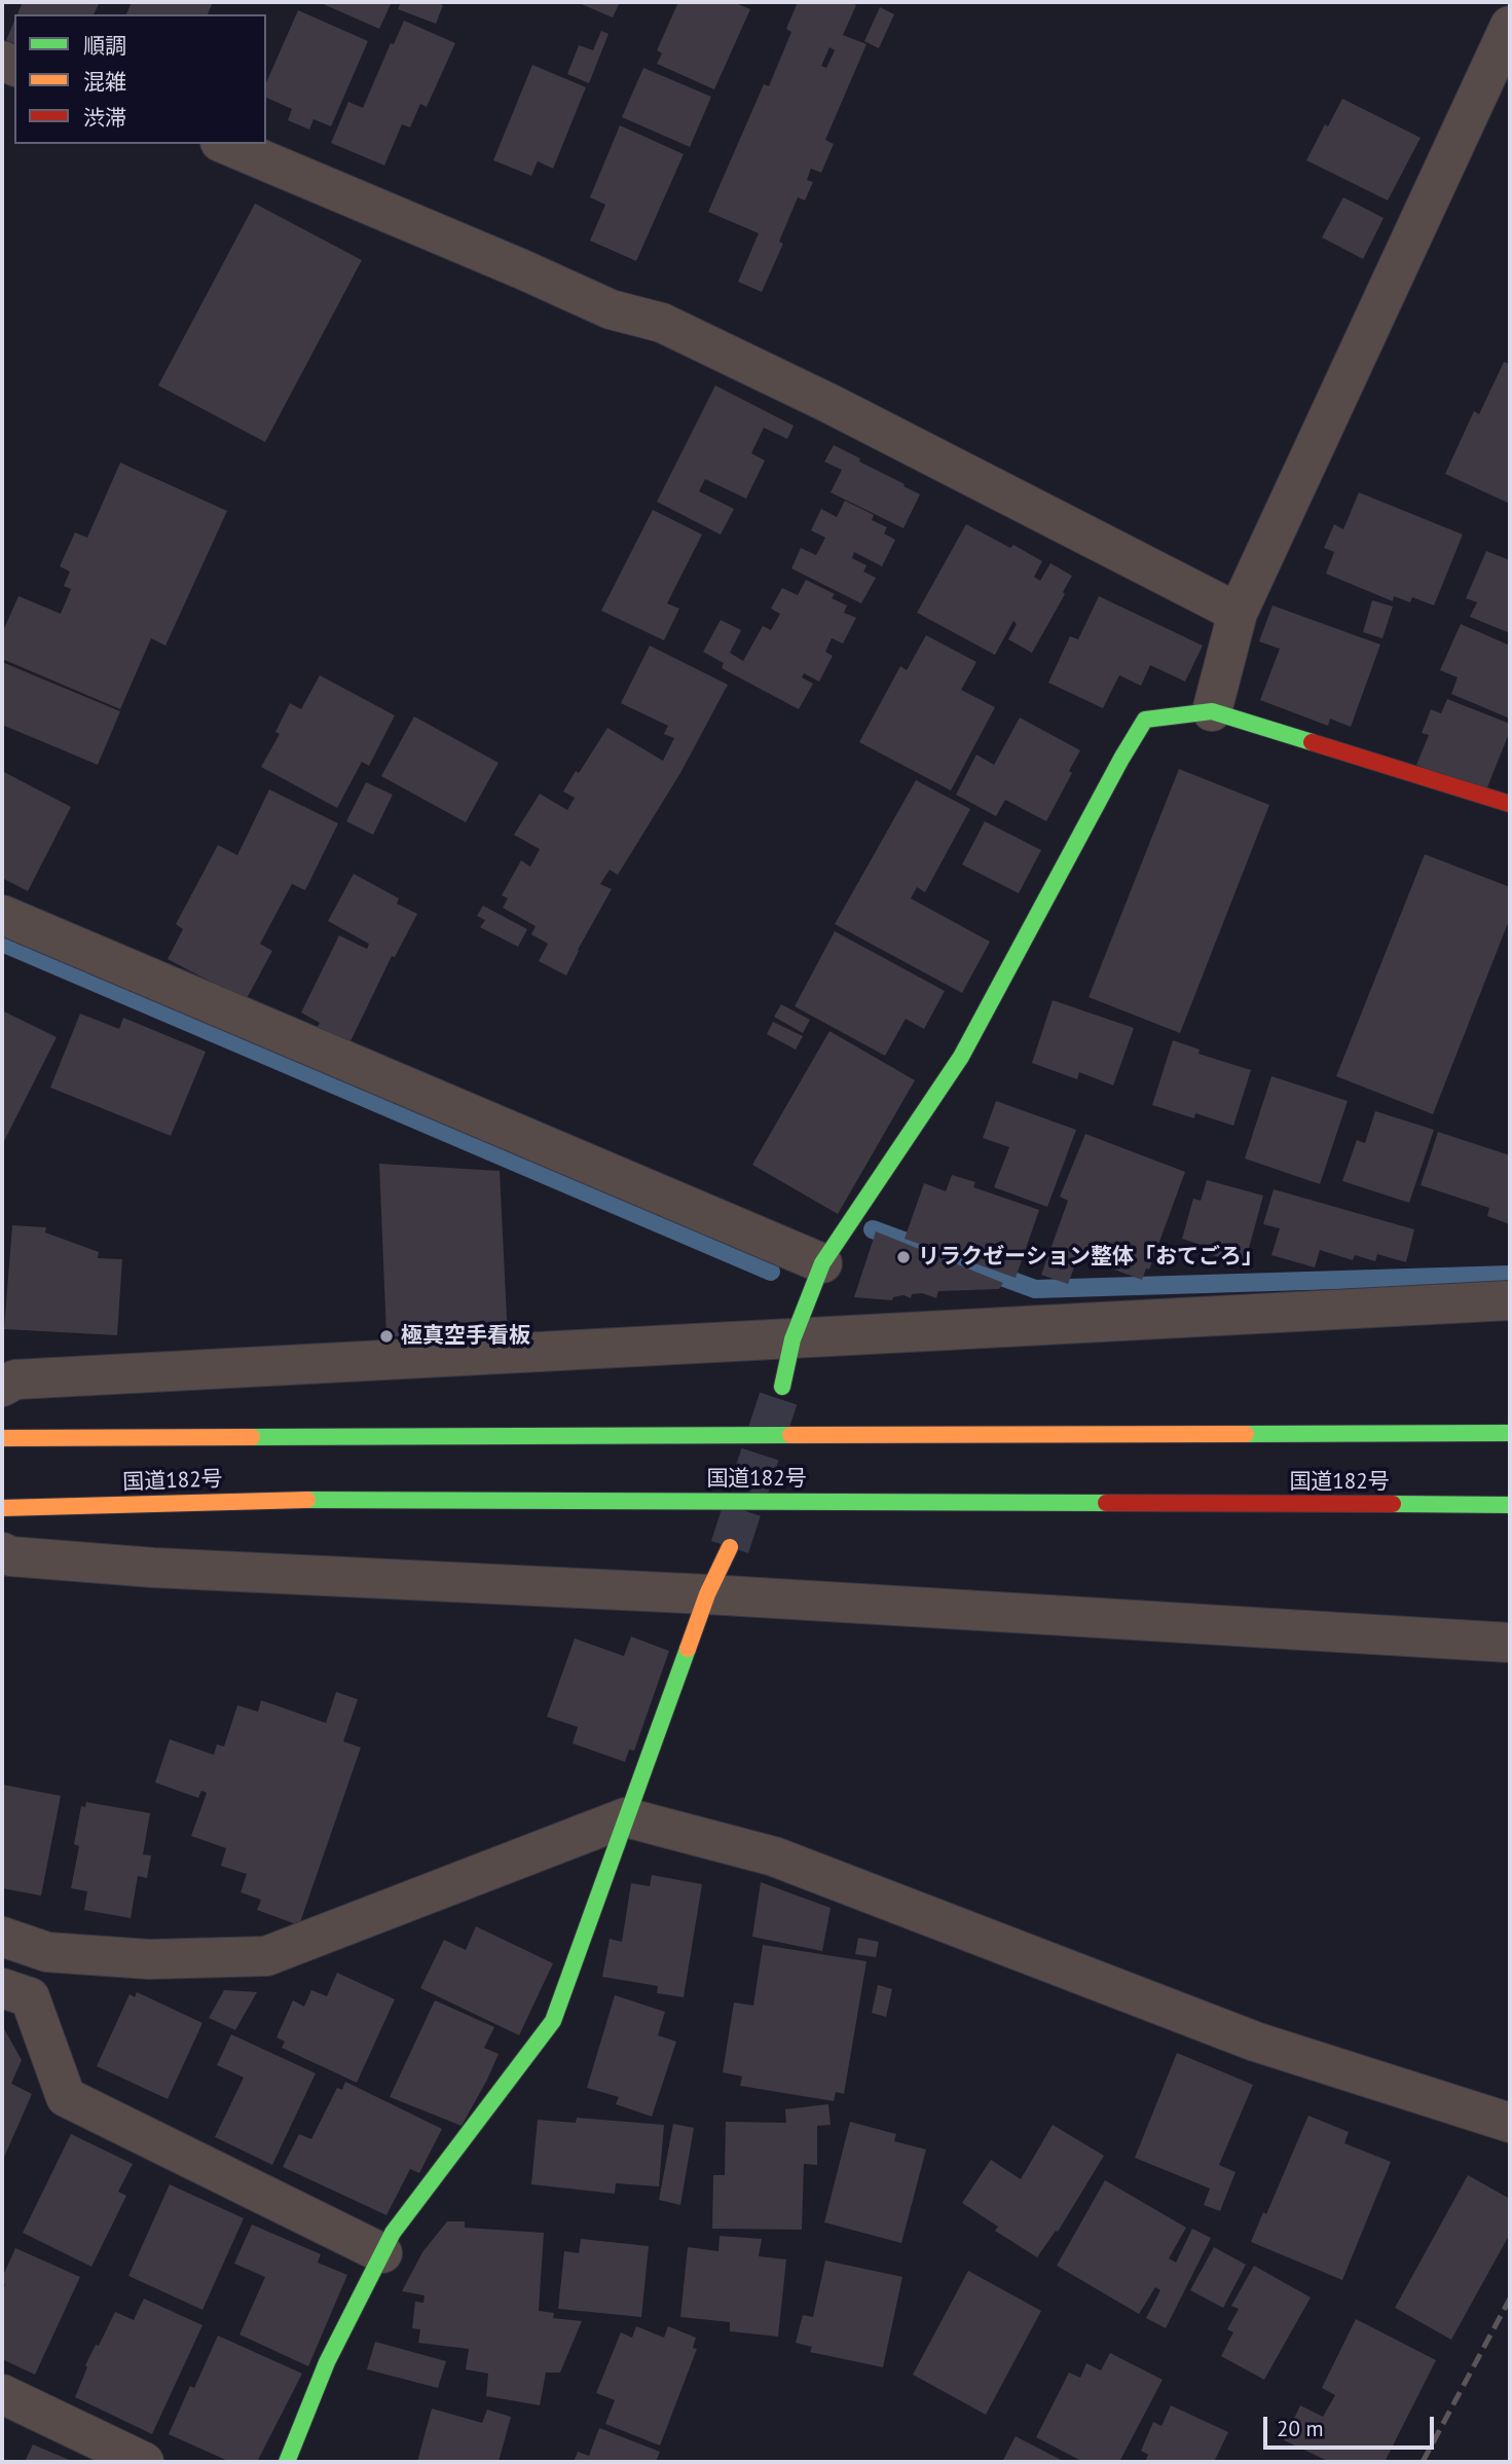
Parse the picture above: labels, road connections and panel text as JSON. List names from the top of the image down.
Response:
{
  "streets": {
    "main road": ["国道182号"]
  },
  "places": ["リラクゼーション整体「おてごろ」", "極真空手看板"],
  "legend": ["順調", "混雑", "渋滞"],
  "scale_bar": "20 m"
}
